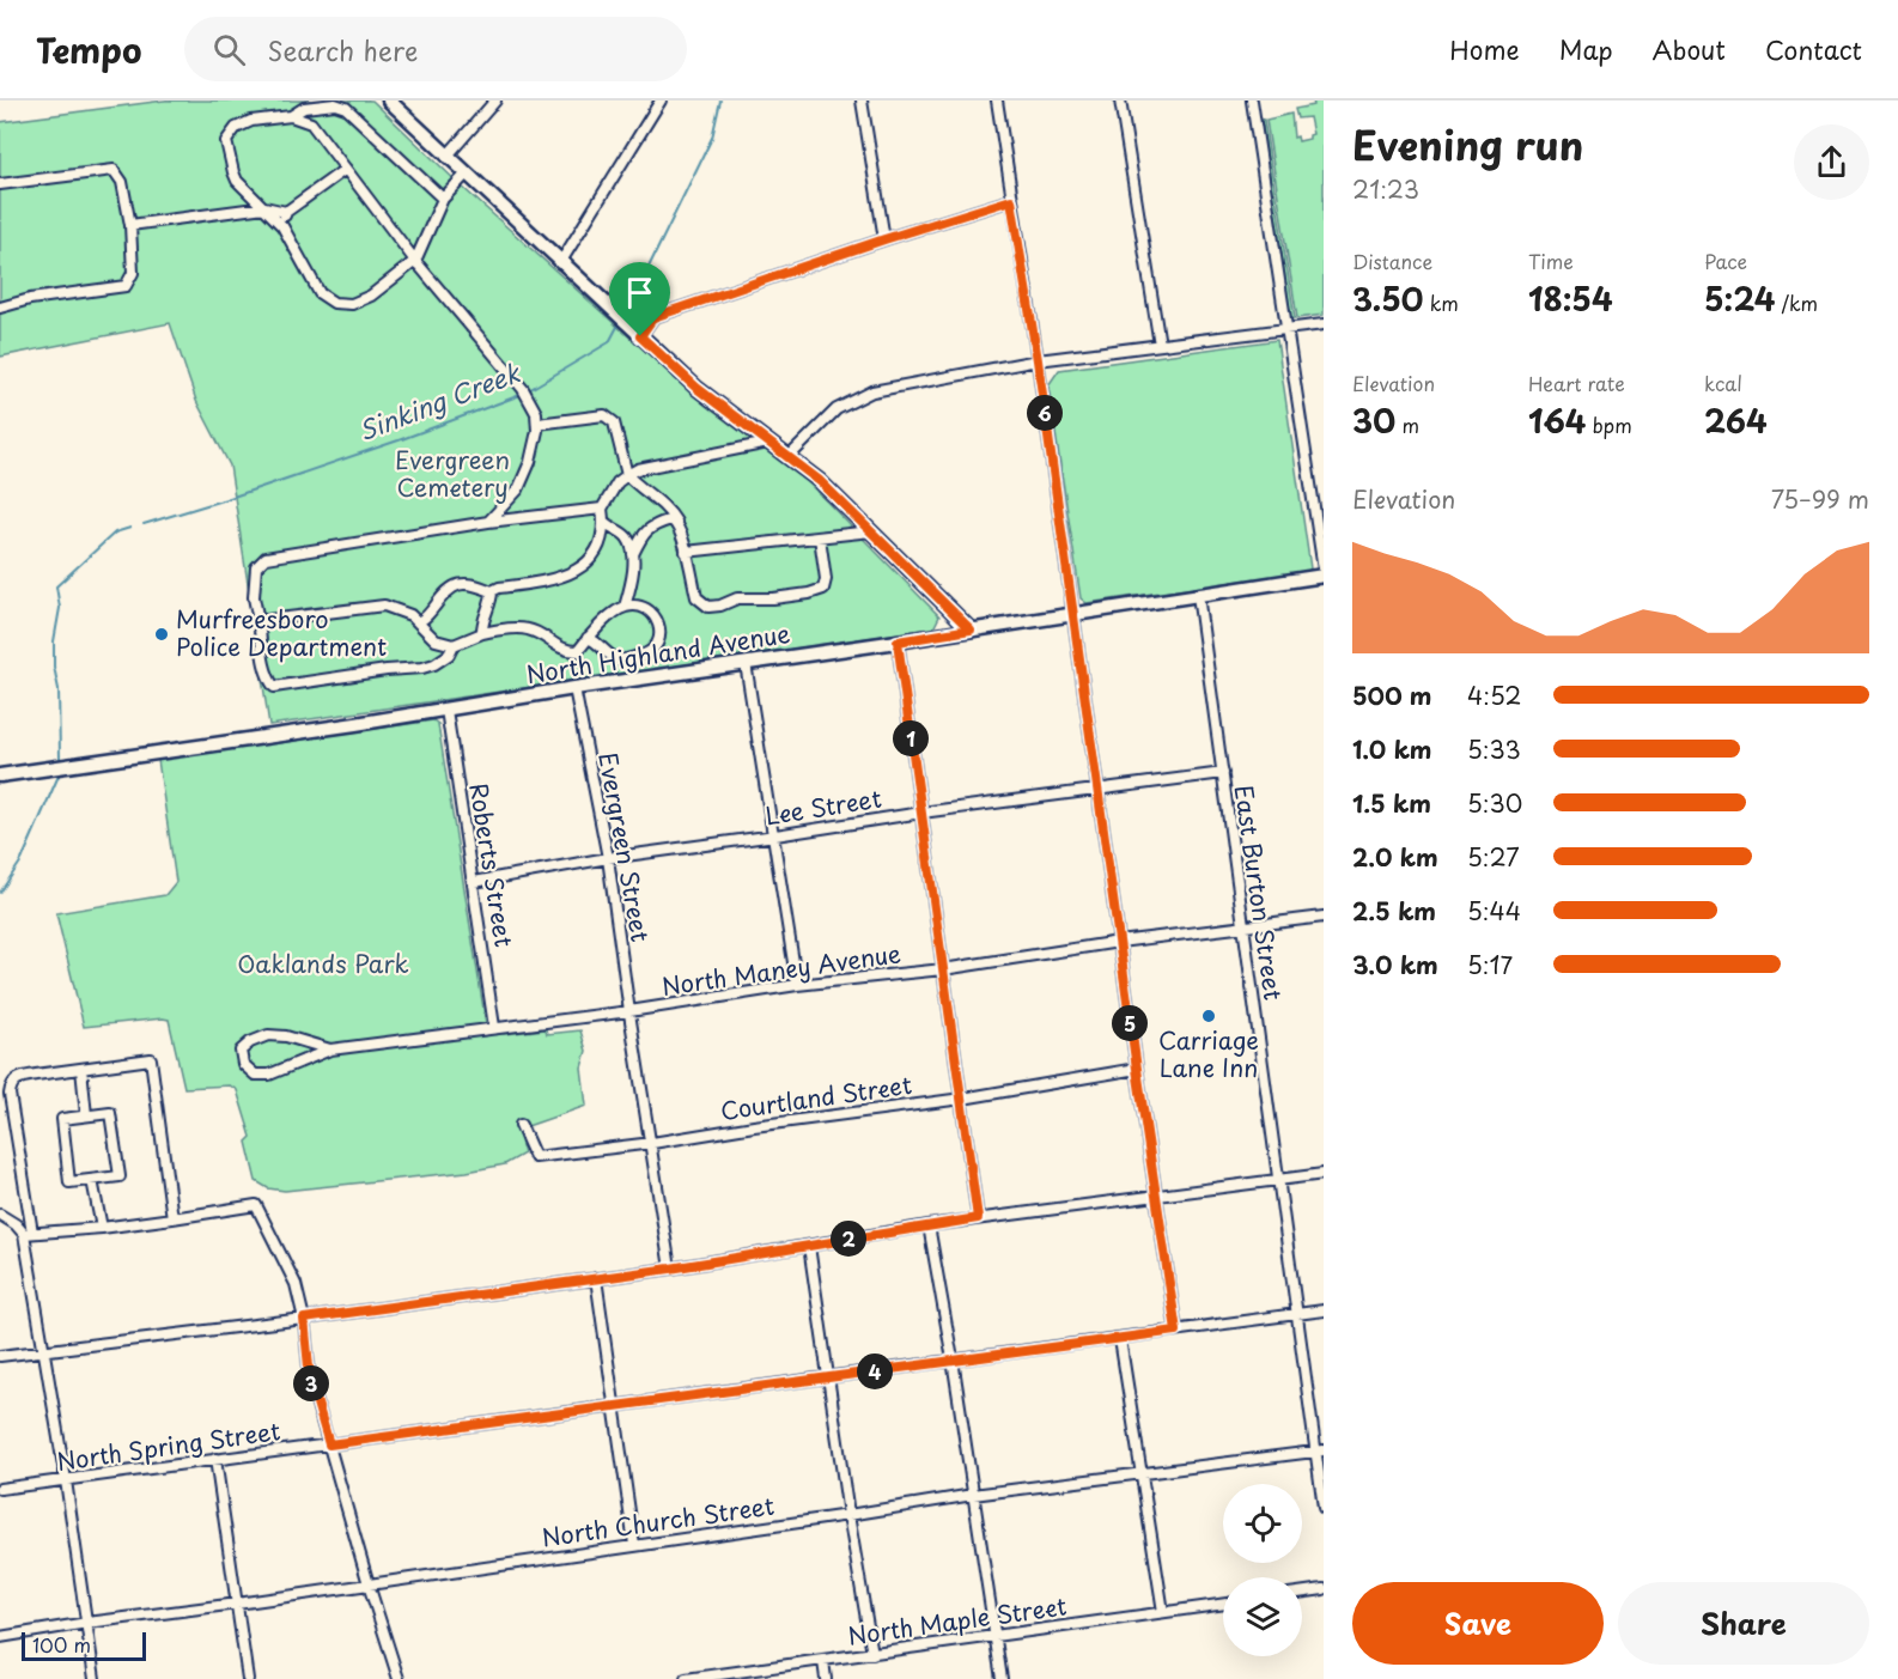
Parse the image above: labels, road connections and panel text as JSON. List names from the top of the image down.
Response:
{
  "streets": {
    "street": [
      "North Highland Avenue",
      "Lee Street",
      "Evergreen Street",
      "Roberts Street",
      "East Burton Street",
      "North Maney Avenue",
      "Courtland Street",
      "North Spring Street",
      "North Church Street",
      "North Maple Street"
    ]
  },
  "crossings": [
    ["North Highland Avenue", "Evergreen Street"],
    ["North Highland Avenue", "Roberts Street"],
    ["North Highland Avenue", "East Burton Street"],
    ["Lee Street", "Evergreen Street"],
    ["Lee Street", "Roberts Street"],
    ["Lee Street", "East Burton Street"],
    ["Evergreen Street", "North Maney Avenue"],
    ["Evergreen Street", "Courtland Street"],
    ["Roberts Street", "North Maney Avenue"],
    ["East Burton Street", "North Maney Avenue"],
    ["East Burton Street", "North Spring Street"],
    ["East Burton Street", "North Church Street"]
  ],
  "water": ["Sinking Creek"],
  "parks": ["Evergreen Cemetery", "Oaklands Park"],
  "places": ["Murfreesboro Police Department", "Carriage Lane Inn"],
  "scale_bar": "100 m",
  "page": {
    "header": "Tempo",
    "search": "Search here",
    "nav": [
      "Home",
      "Map",
      "About",
      "Contact"
    ],
    "heading": ["Evening run", "21:23"],
    "stats": [
      ["Distance", "3.50 km"],
      ["Time", "18:54"],
      ["Pace", "5:24 /km"],
      ["Elevation", "30 m"],
      ["Heart rate", "164 bpm"],
      ["kcal", "264"]
    ],
    "pins": [
      "6",
      "1",
      "5",
      "2",
      "4",
      "3"
    ],
    "chart": ["Elevation", "75–99 m"],
    "list": [
      {
        "name": "500 m",
        "note": "4:52"
      },
      {
        "name": "1.0 km",
        "note": "5:33"
      },
      {
        "name": "1.5 km",
        "note": "5:30"
      },
      {
        "name": "2.0 km",
        "note": "5:27"
      },
      {
        "name": "2.5 km",
        "note": "5:44"
      },
      {
        "name": "3.0 km",
        "note": "5:17"
      }
    ],
    "buttons": ["Save", "Share"],
    "scale": "100 m"
  }
}
